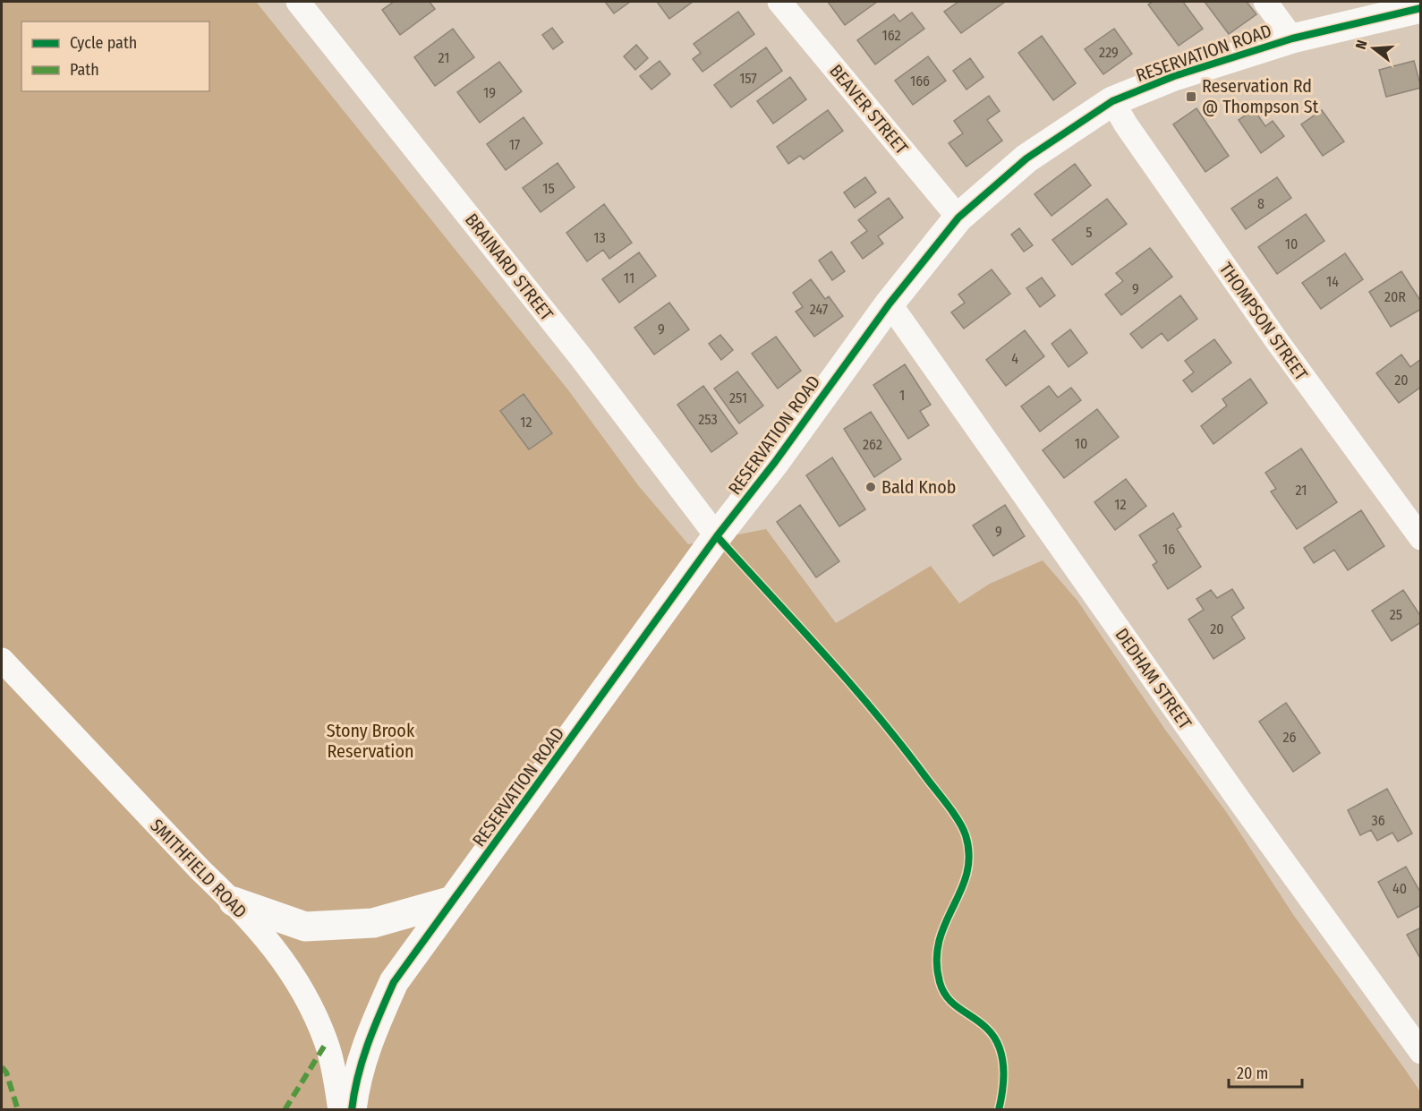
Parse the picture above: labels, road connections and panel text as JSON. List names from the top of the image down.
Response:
{
  "streets": {
    "street": [
      "RESERVATION ROAD",
      "BEAVER STREET",
      "BRAINARD STREET",
      "THOMPSON STREET",
      "DEDHAM STREET",
      "SMITHFIELD ROAD"
    ]
  },
  "crossings": [
    ["RESERVATION ROAD", "BEAVER STREET"],
    ["RESERVATION ROAD", "BRAINARD STREET"],
    ["RESERVATION ROAD", "THOMPSON STREET"],
    ["RESERVATION ROAD", "DEDHAM STREET"]
  ],
  "parks": ["Stony Brook Reservation"],
  "places": {
    "transit": ["Reservation Rd @ Thompson St"],
    "other": ["Bald Knob"]
  },
  "house_numbers": [
    "162",
    "229",
    "21",
    "157",
    "166",
    "19",
    "17",
    "15",
    "8",
    "5",
    "13",
    "10",
    "11",
    "14",
    "9",
    "20R",
    "247",
    "9",
    "4",
    "20",
    "1",
    "251",
    "253",
    "12",
    "10",
    "262",
    "21",
    "12",
    "9",
    "16",
    "25",
    "20",
    "26",
    "36",
    "40"
  ],
  "legend": ["Cycle path", "Path"],
  "scale_bar": "20 m",
  "north": "left"
}
